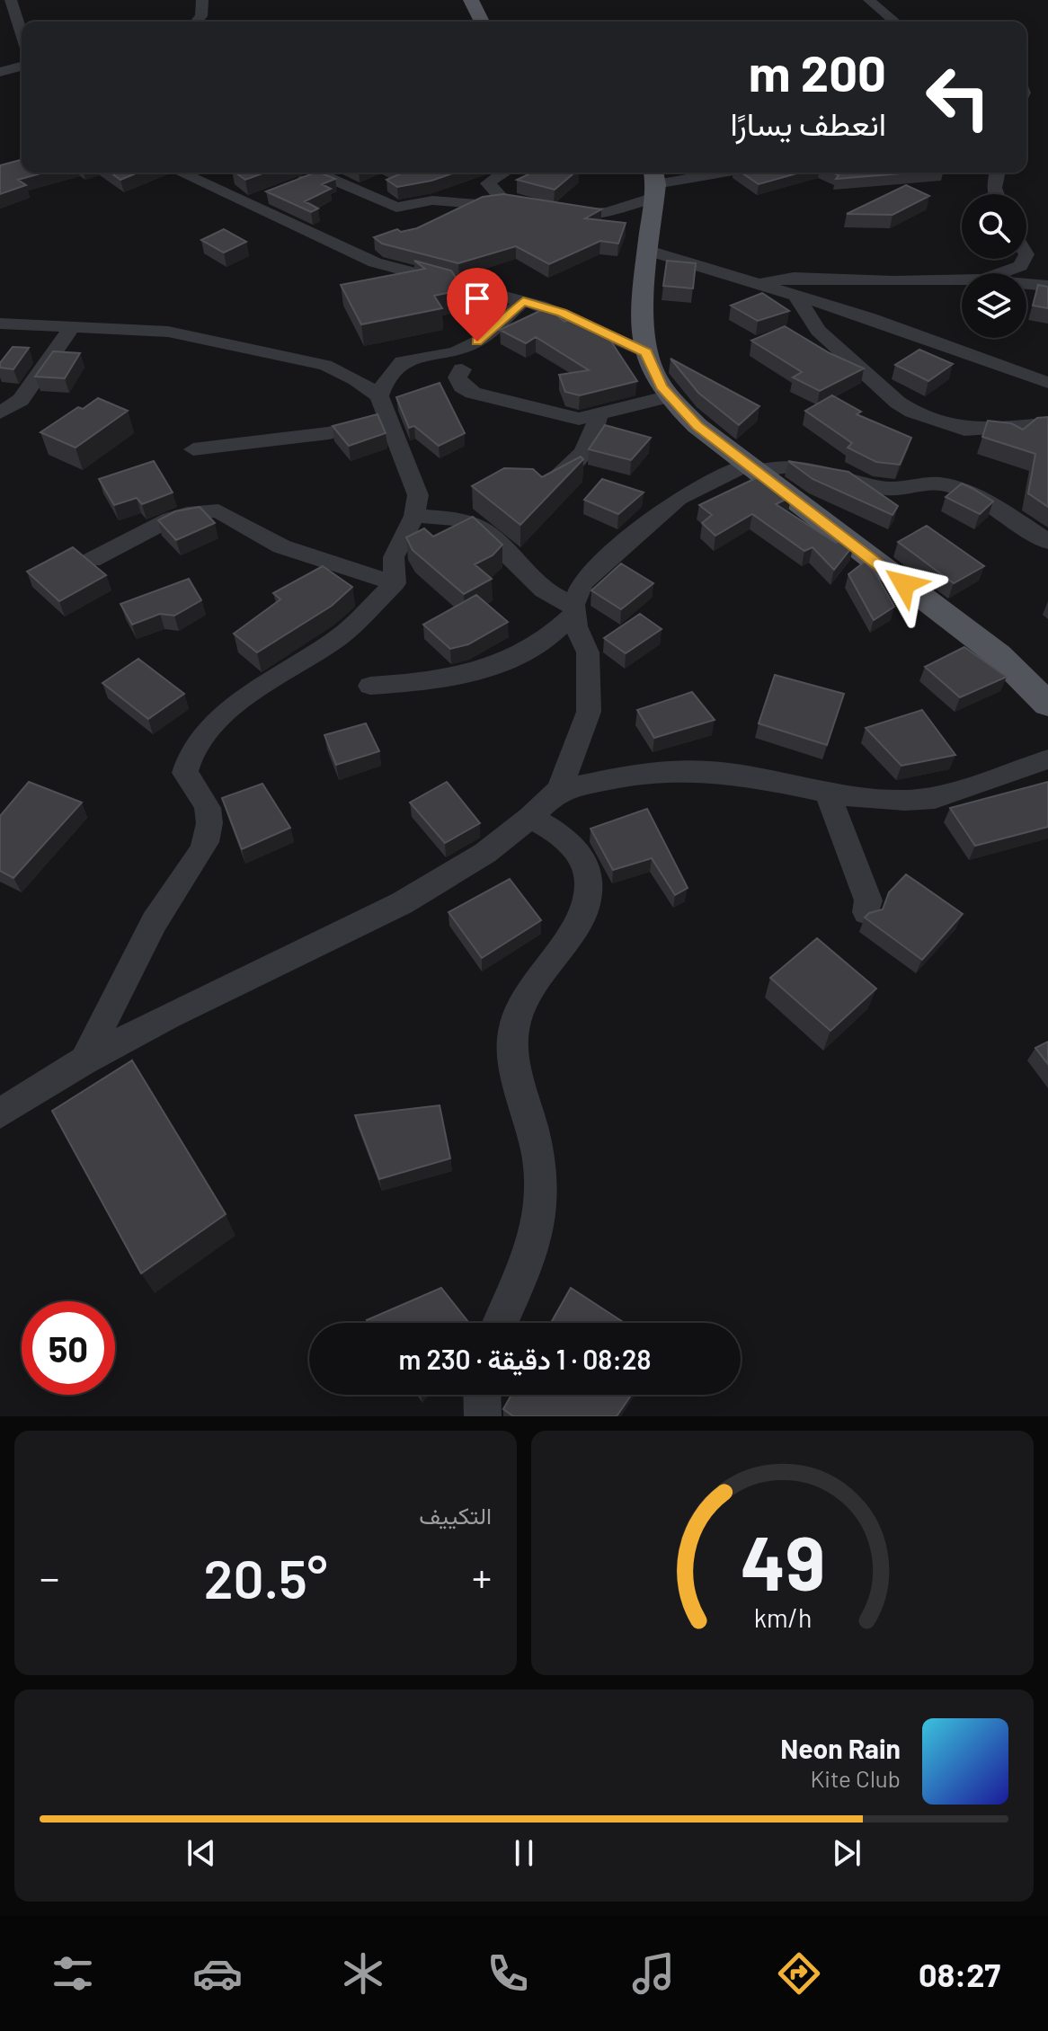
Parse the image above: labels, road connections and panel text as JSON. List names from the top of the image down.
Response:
{
  "page": {
    "turn": ["200 m", "انعطف يسارًا"],
    "limit": "50",
    "trip": "08:28 · 1 دقيقة · 230 m",
    "tile": "التكييف",
    "heat": ["−", "20.5°", "+"],
    "song": ["Neon Rain", "Kite Club"],
    "tabs": "08:27",
    "gauge": ["49", "km/h"]
  }
}
